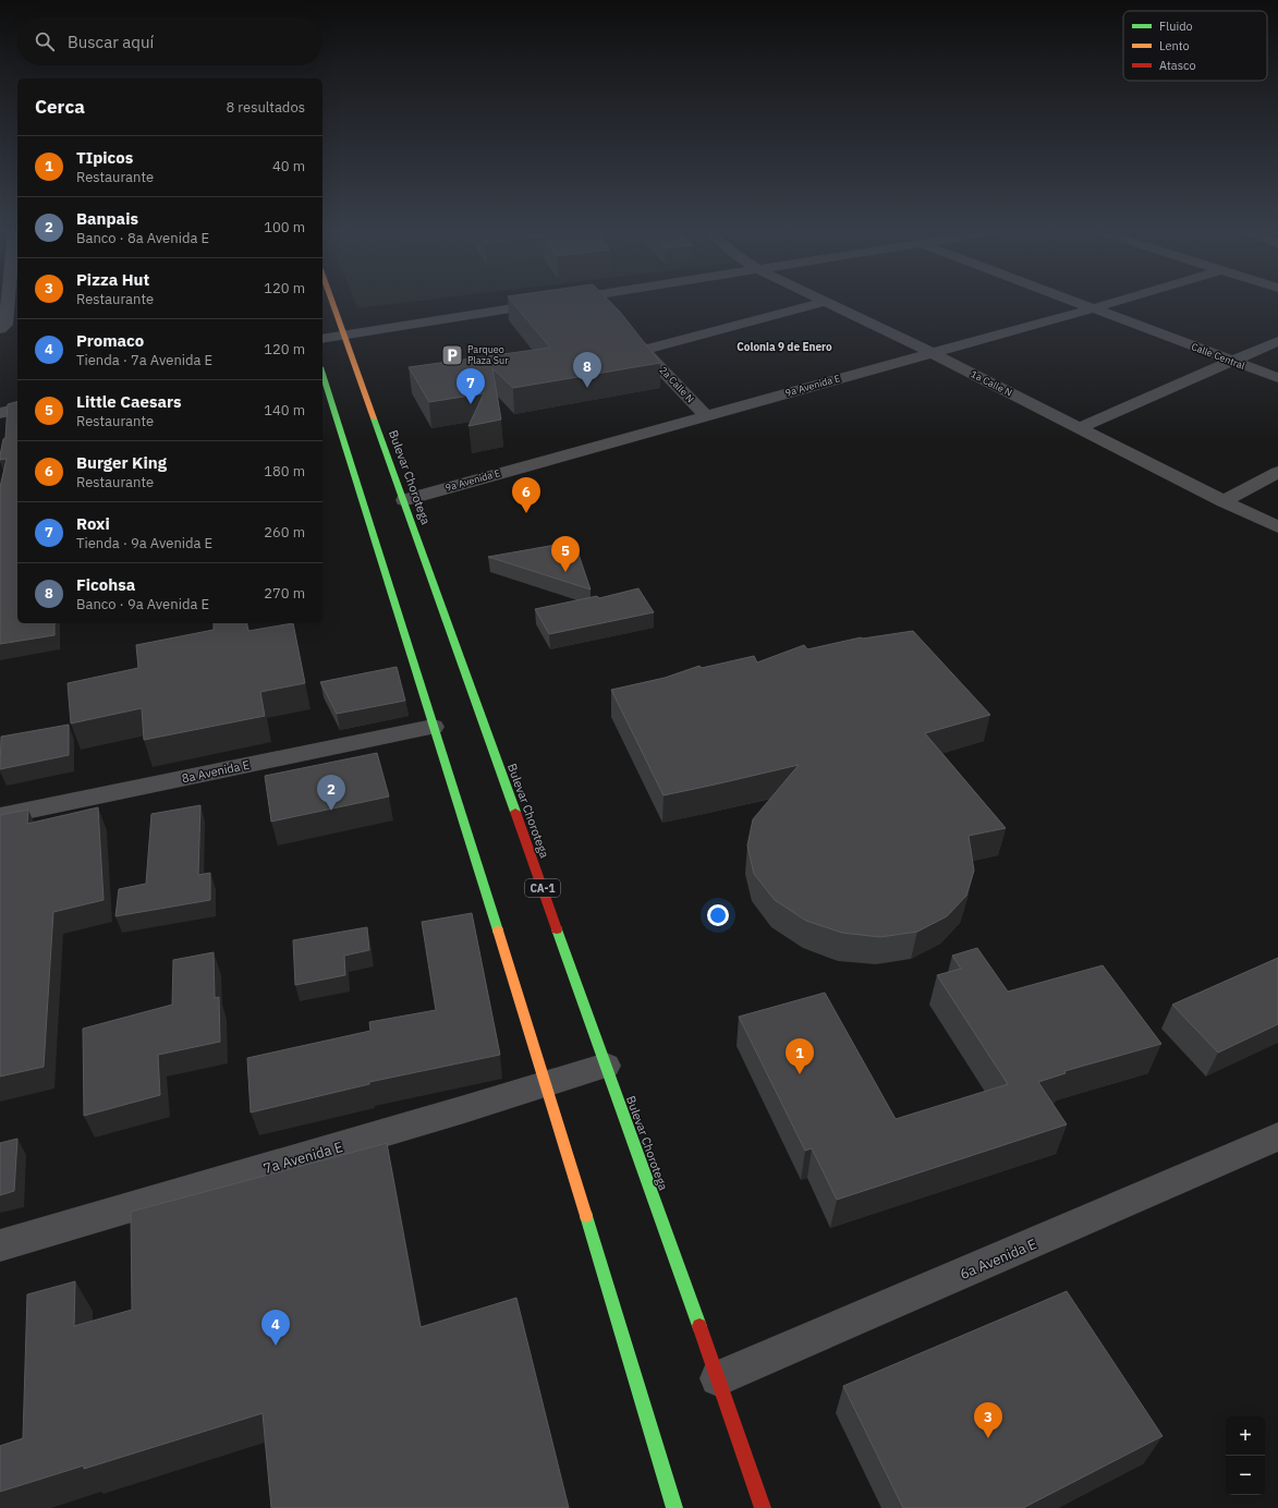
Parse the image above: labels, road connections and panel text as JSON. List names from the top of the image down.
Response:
{
  "streets": {
    "highway": ["Bulevar Chorotega", "CA-1"],
    "street": [
      "Calle Central",
      "1a Calle N",
      "2a Calle N",
      "9a Avenida E",
      "8a Avenida E",
      "7a Avenida E",
      "6a Avenida E"
    ]
  },
  "crossings": [
    ["Calle Central", "9a Avenida E"],
    ["1a Calle N", "9a Avenida E"],
    ["2a Calle N", "9a Avenida E"],
    ["9a Avenida E", "Bulevar Chorotega"],
    ["Bulevar Chorotega", "7a Avenida E"],
    ["Bulevar Chorotega", "6a Avenida E"]
  ],
  "districts": ["Colonia 9 de Enero"],
  "places": {
    "parking": ["Parqueo Plaza Sur"]
  },
  "legend": ["Fluido", "Lento", "Atasco"],
  "page": {
    "search": "Buscar aquí",
    "heading": ["Cerca", "8 resultados"],
    "list": [
      {
        "mark": "1",
        "name": "TIpicos",
        "note": "Restaurante",
        "value": "40 m"
      },
      {
        "mark": "2",
        "name": "Banpais",
        "note": "Banco · 8a Avenida E",
        "value": "100 m"
      },
      {
        "mark": "3",
        "name": "Pizza Hut",
        "note": "Restaurante",
        "value": "120 m"
      },
      {
        "mark": "4",
        "name": "Promaco",
        "note": "Tienda · 7a Avenida E",
        "value": "120 m"
      },
      {
        "mark": "5",
        "name": "Little Caesars",
        "note": "Restaurante",
        "value": "140 m"
      },
      {
        "mark": "6",
        "name": "Burger King",
        "note": "Restaurante",
        "value": "180 m"
      },
      {
        "mark": "7",
        "name": "Roxi",
        "note": "Tienda · 9a Avenida E",
        "value": "260 m"
      },
      {
        "mark": "8",
        "name": "Ficohsa",
        "note": "Banco · 9a Avenida E",
        "value": "270 m"
      }
    ],
    "pins": [
      "8",
      "7",
      "6",
      "5",
      "2",
      "1",
      "4",
      "3"
    ],
    "map_buttons": ["+", "−"]
  }
}
